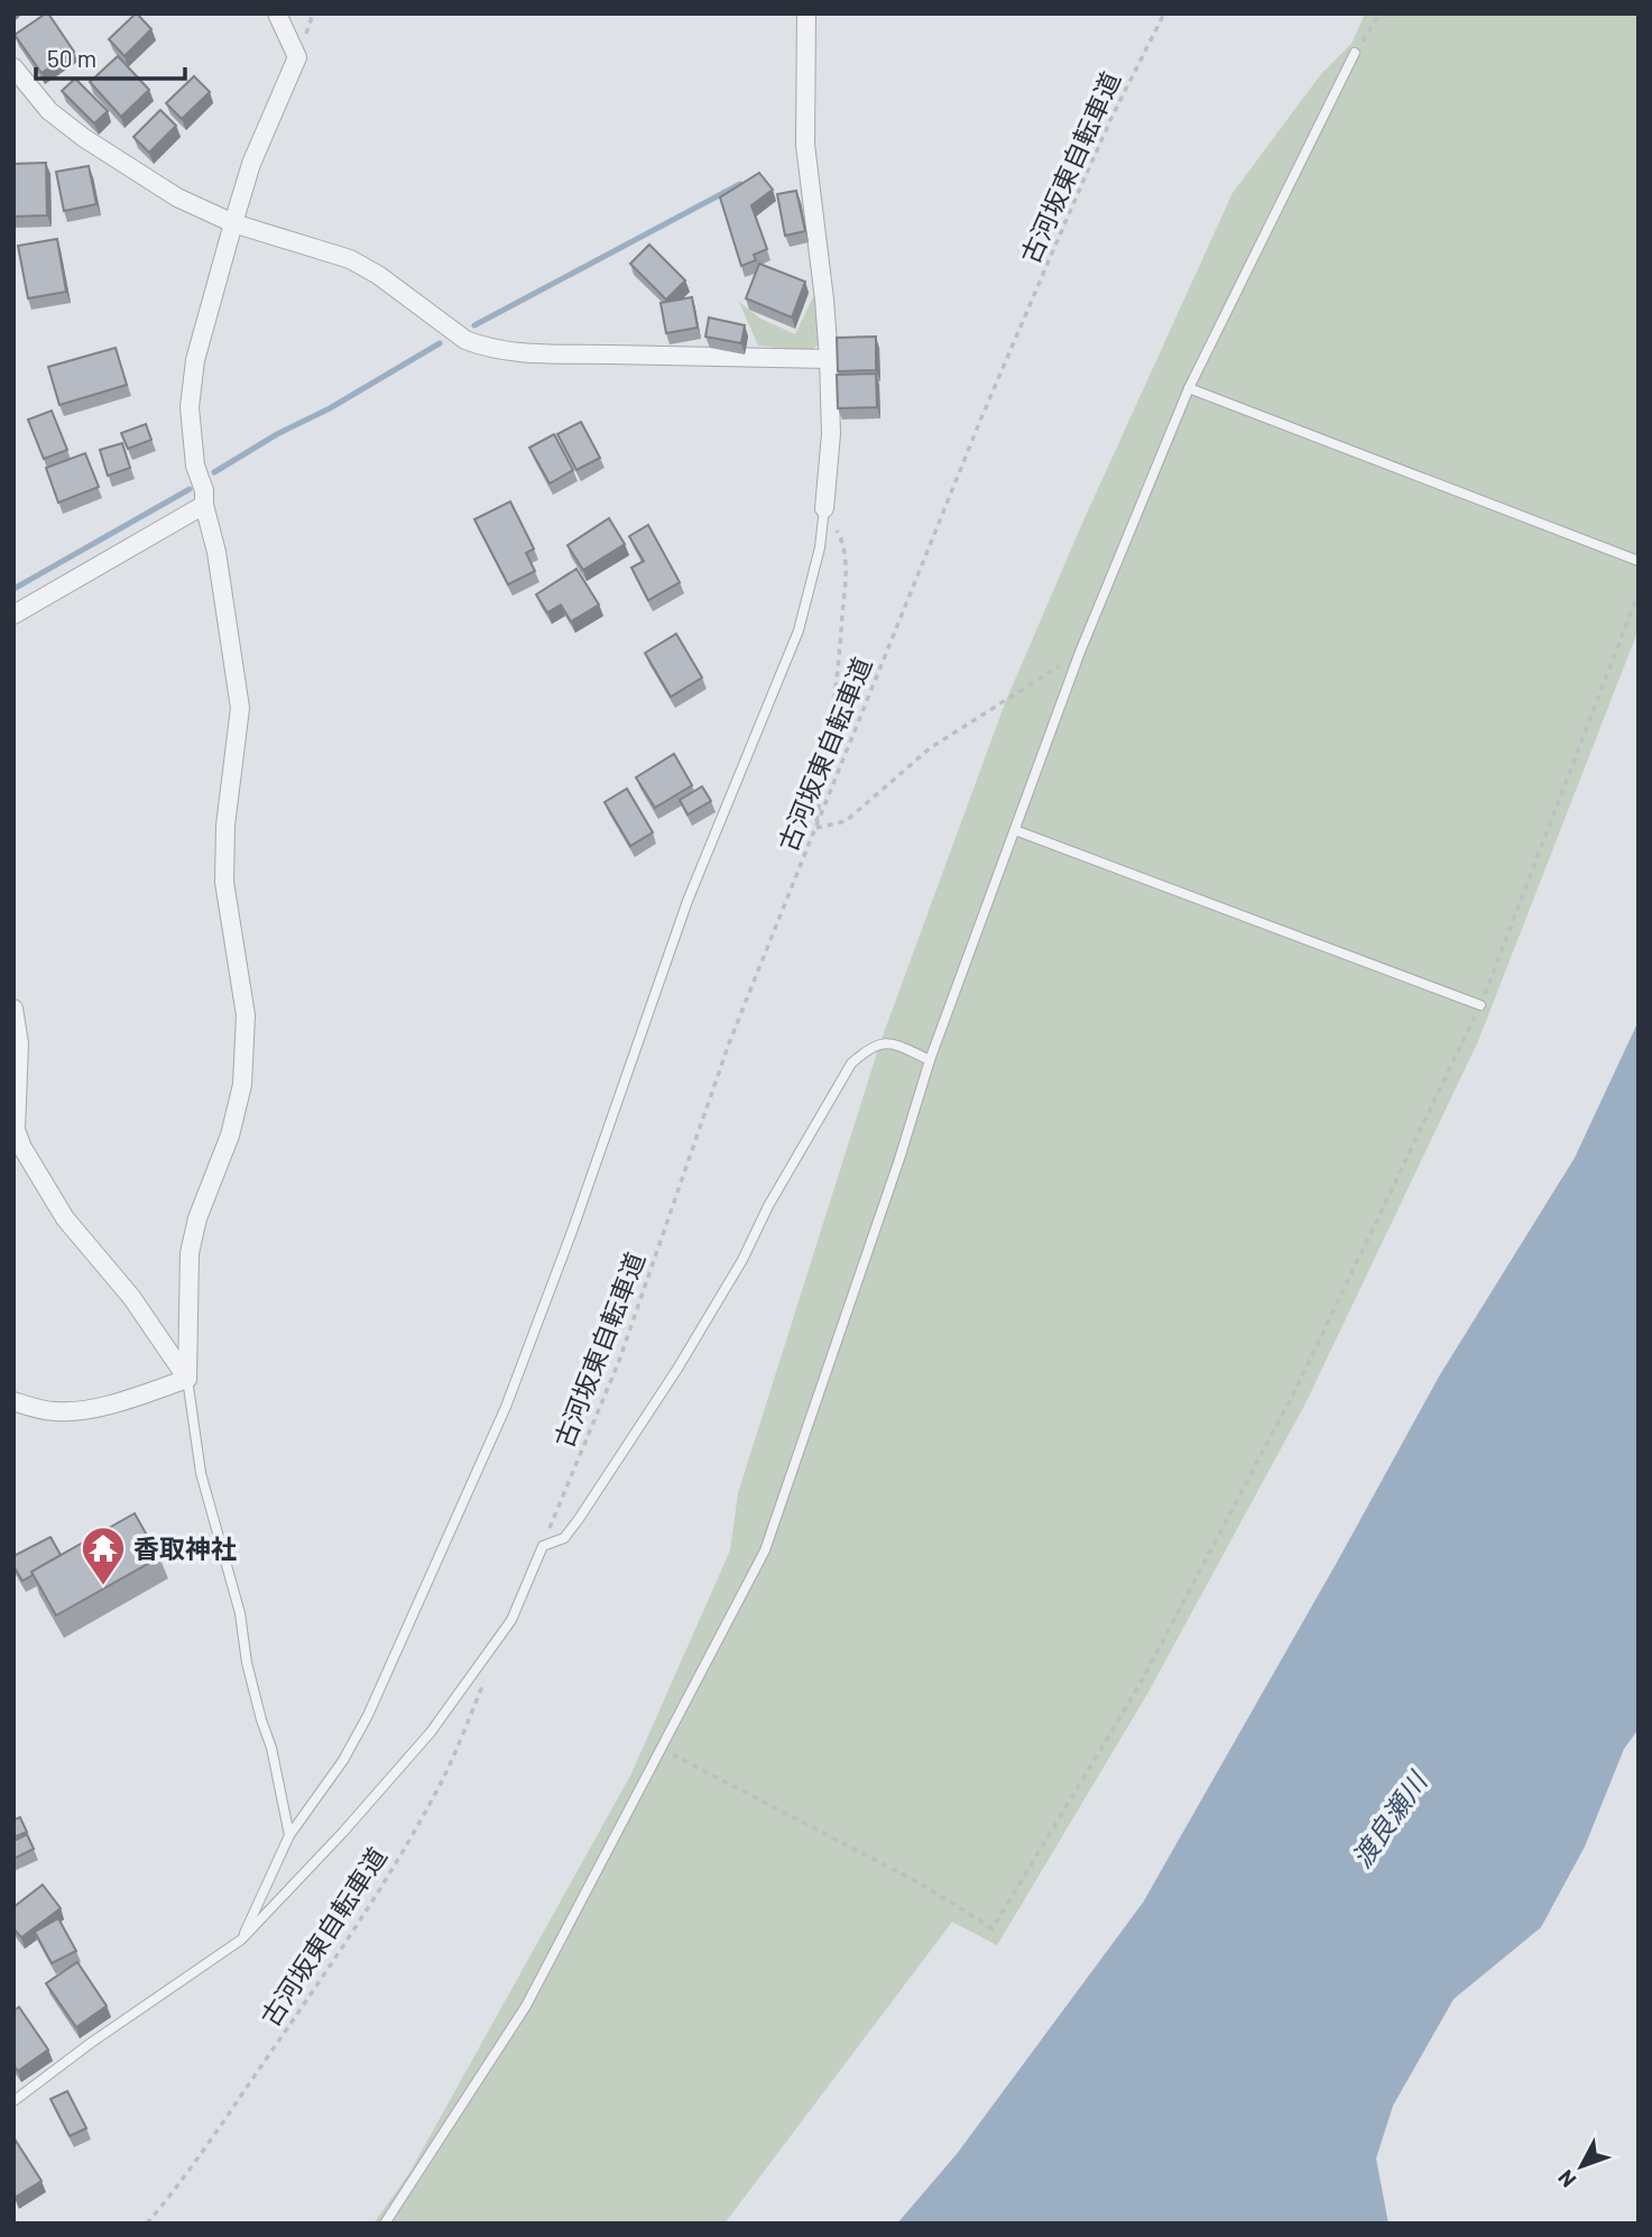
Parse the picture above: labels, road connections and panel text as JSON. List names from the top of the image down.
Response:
{
  "streets": {
    "path": ["古河坂東自転車道"]
  },
  "water": ["渡良瀬川"],
  "places": {
    "temple": ["香取神社"]
  },
  "scale_bar": "50 m",
  "north": "bottom left"
}
